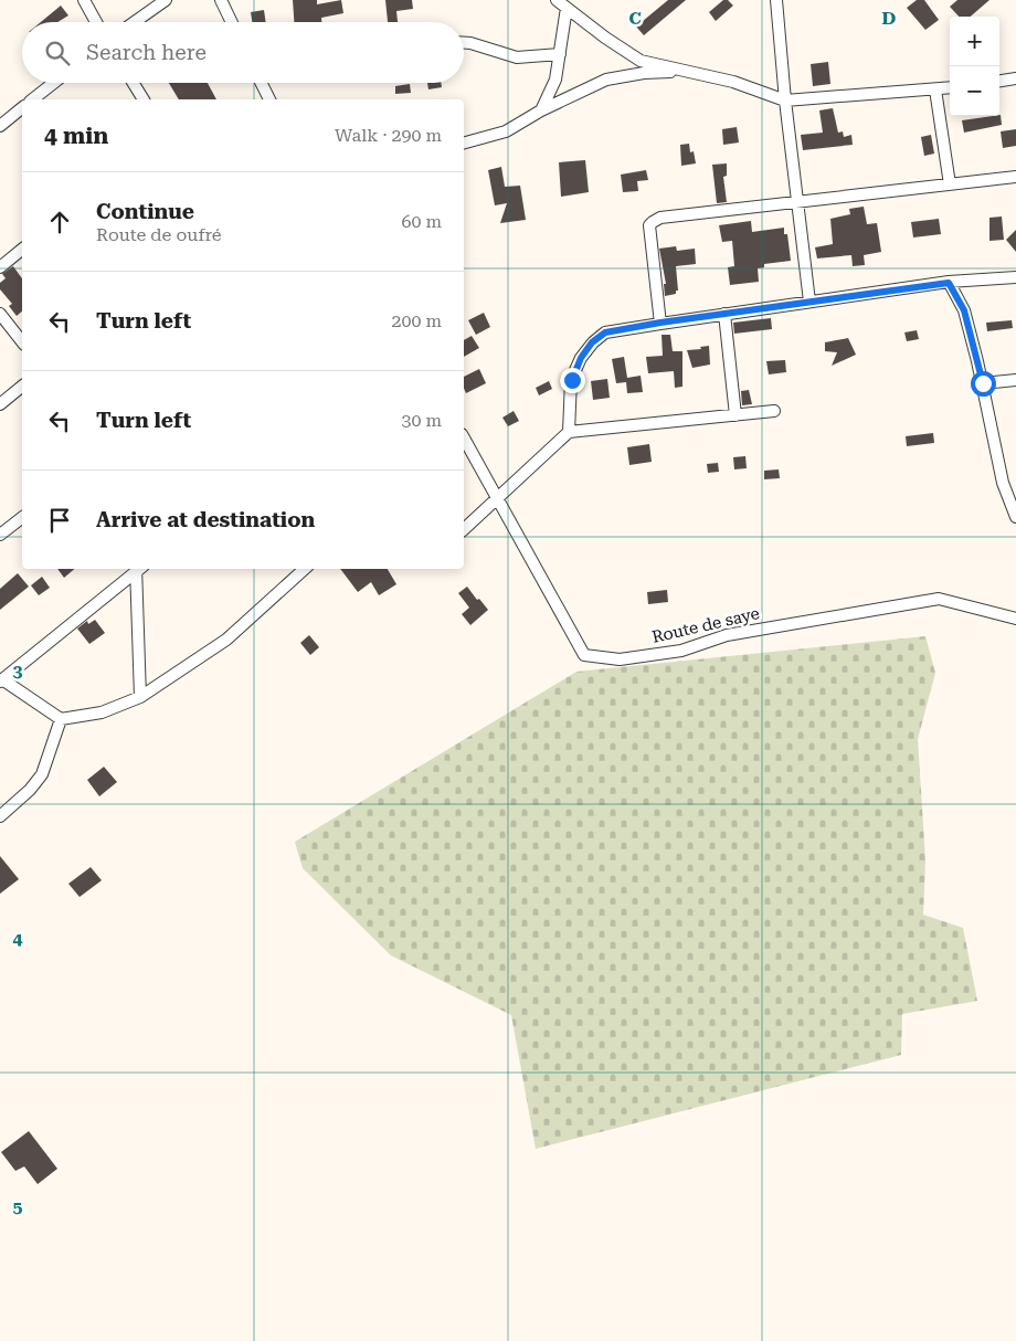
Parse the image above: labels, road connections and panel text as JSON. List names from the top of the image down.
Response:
{
  "streets": {
    "street": ["Route de saye"]
  },
  "page": {
    "map_buttons": ["+", "−"],
    "search": "Search here",
    "heading": ["4 min", "Walk · 290 m"],
    "list": [
      ["Continue", "Route de oufré", "60 m"],
      ["Turn left", "200 m"],
      ["Turn left", "30 m"],
      "Arrive at destination"
    ]
  },
  "grid": {
    "columns": ["C", "D"],
    "rows": ["3", "4", "5"]
  }
}
